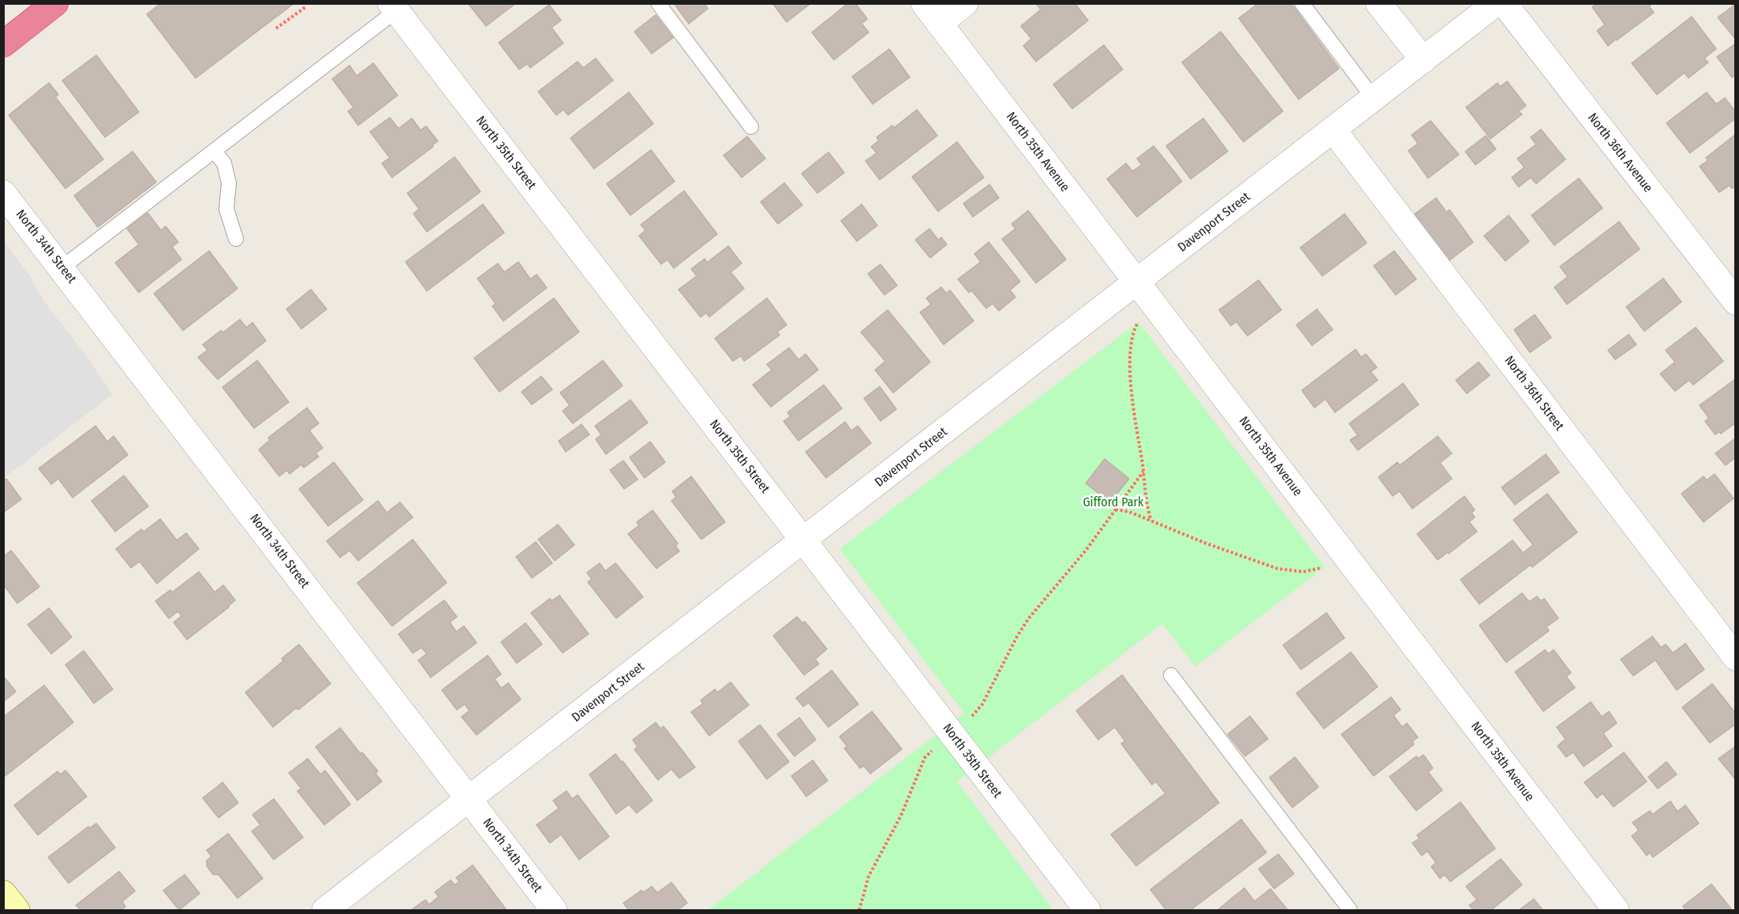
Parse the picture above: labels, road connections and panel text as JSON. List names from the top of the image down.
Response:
{
  "streets": {
    "street": [
      "North 35th Avenue",
      "North 35th Street",
      "North 36th Avenue",
      "Davenport Street",
      "North 34th Street",
      "North 36th Street"
    ]
  },
  "crossings": [
    ["North 35th Avenue", "Davenport Street"],
    ["North 35th Street", "Davenport Street"],
    ["Davenport Street", "North 34th Street"],
    ["Davenport Street", "North 36th Street"]
  ],
  "parks": ["Gifford Park"]
}
